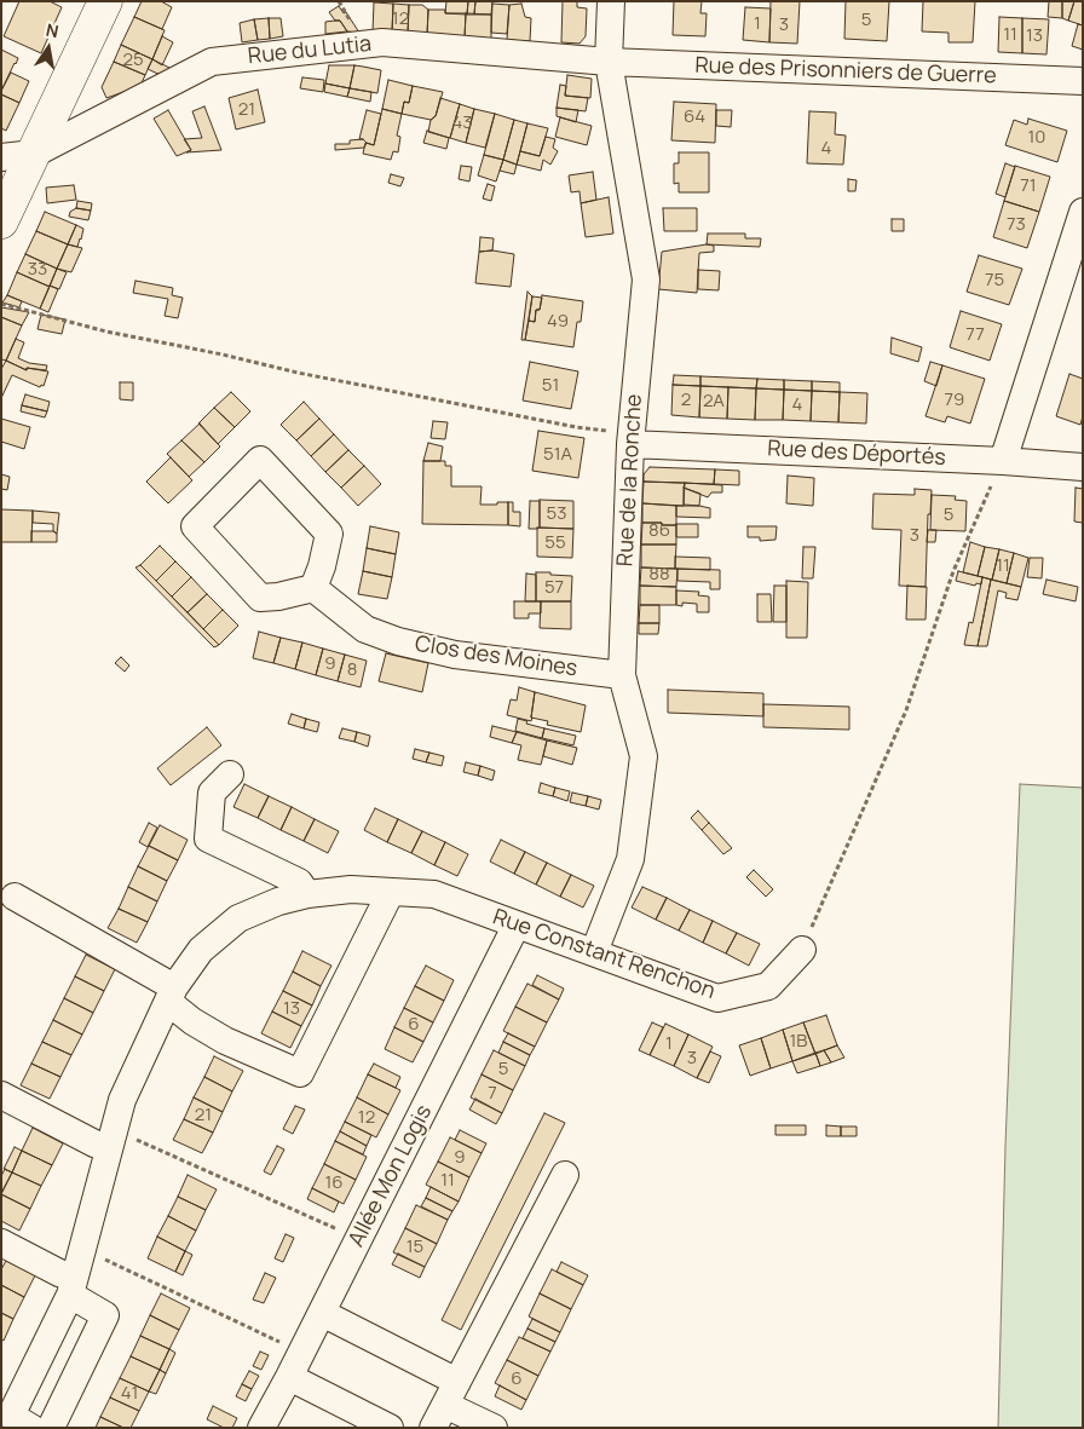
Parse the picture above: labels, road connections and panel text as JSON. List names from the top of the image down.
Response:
{
  "streets": {
    "street": [
      "Rue du Lutia",
      "Rue des Prisonniers de Guerre",
      "Rue des Déportés",
      "Rue de la Ronche",
      "Clos des Moines",
      "Rue Constant Renchon",
      "Allée Mon Logis"
    ]
  },
  "crossings": [
    ["Rue du Lutia", "Rue des Prisonniers de Guerre"],
    ["Rue du Lutia", "Rue de la Ronche"],
    ["Rue des Prisonniers de Guerre", "Rue de la Ronche"],
    ["Rue des Déportés", "Rue de la Ronche"],
    ["Rue de la Ronche", "Clos des Moines"],
    ["Rue de la Ronche", "Rue Constant Renchon"],
    ["Rue Constant Renchon", "Allée Mon Logis"]
  ],
  "house_numbers": [
    "12",
    "5",
    "1",
    "3",
    "11",
    "13",
    "25",
    "21",
    "64",
    "43",
    "10",
    "4",
    "71",
    "73",
    "33",
    "75",
    "49",
    "77",
    "51",
    "2",
    "79",
    "2A",
    "4",
    "51A",
    "53",
    "5",
    "86",
    "3",
    "55",
    "11",
    "88",
    "57",
    "9",
    "8",
    "13",
    "6",
    "1B",
    "1",
    "3",
    "5",
    "7",
    "21",
    "12",
    "9",
    "11",
    "16",
    "15",
    "6",
    "41"
  ],
  "north": "top"
}
